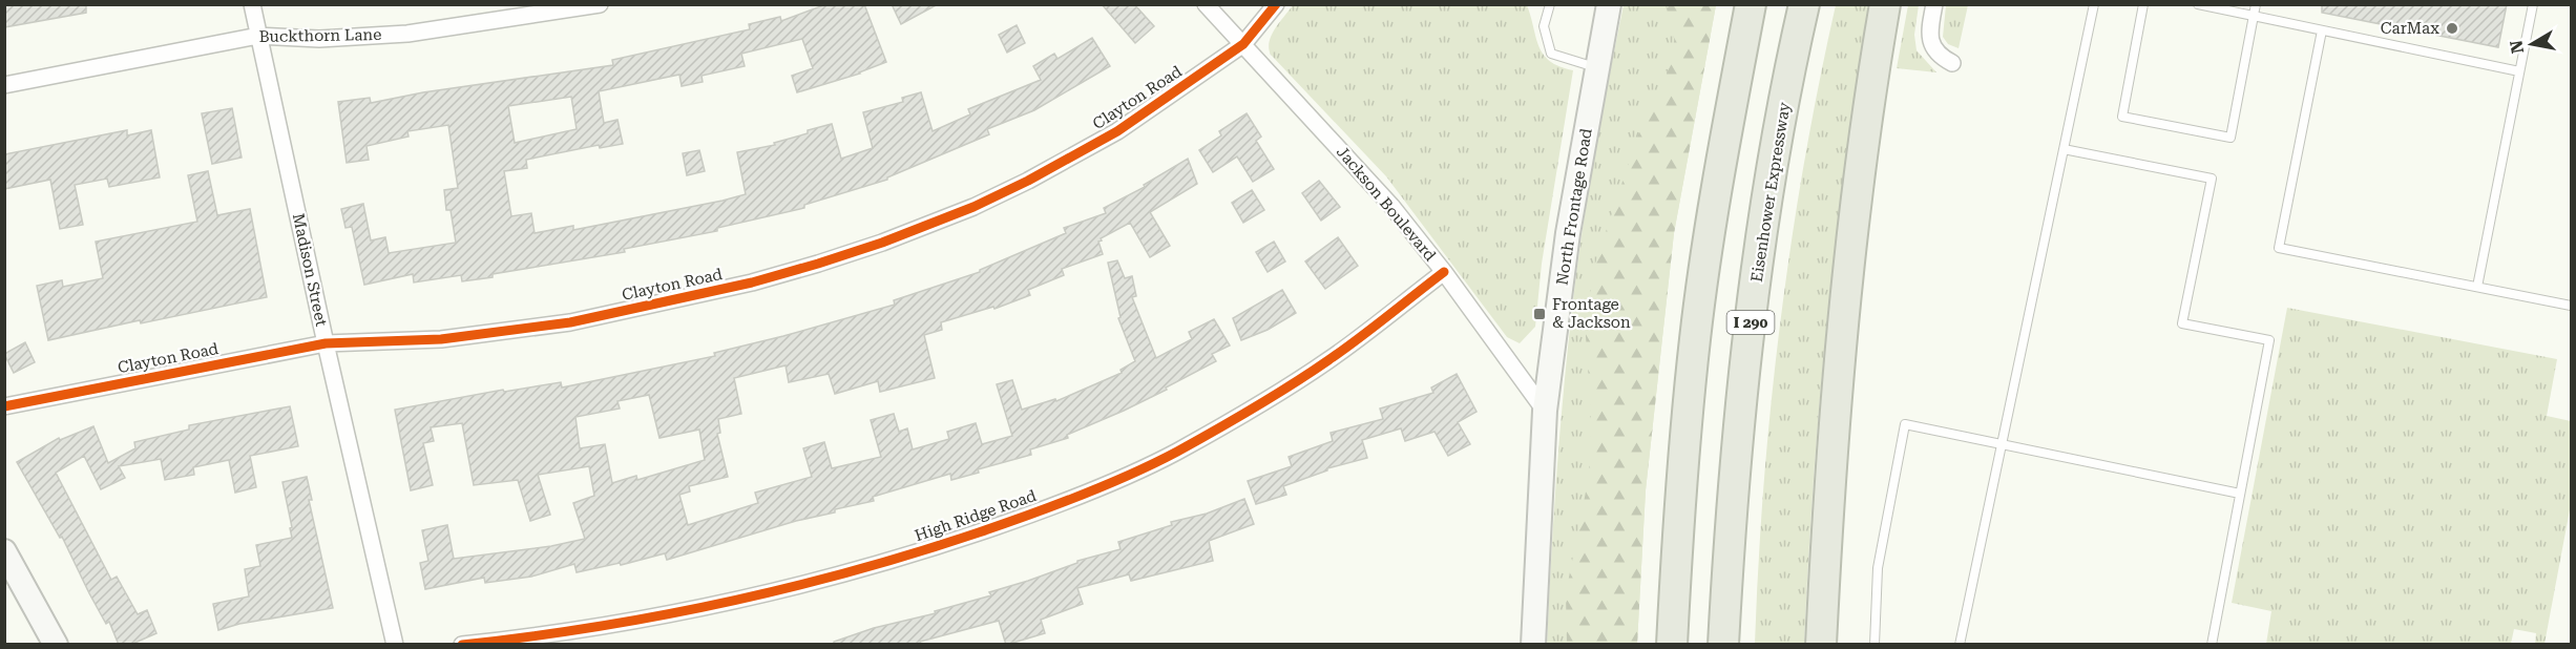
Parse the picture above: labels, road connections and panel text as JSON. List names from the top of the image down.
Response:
{
  "streets": {
    "highway": ["Eisenhower Expressway", "I 290"],
    "main road": ["North Frontage Road"],
    "street": [
      "Buckthorn Lane",
      "Clayton Road",
      "Jackson Boulevard",
      "Madison Street",
      "High Ridge Road"
    ]
  },
  "crossings": [
    ["Buckthorn Lane", "Madison Street"],
    ["Clayton Road", "Jackson Boulevard"],
    ["Clayton Road", "Madison Street"],
    ["Jackson Boulevard", "North Frontage Road"],
    ["Jackson Boulevard", "High Ridge Road"]
  ],
  "places": {
    "other": ["CarMax"],
    "transit": ["Frontage & Jackson"]
  },
  "north": "left"
}
